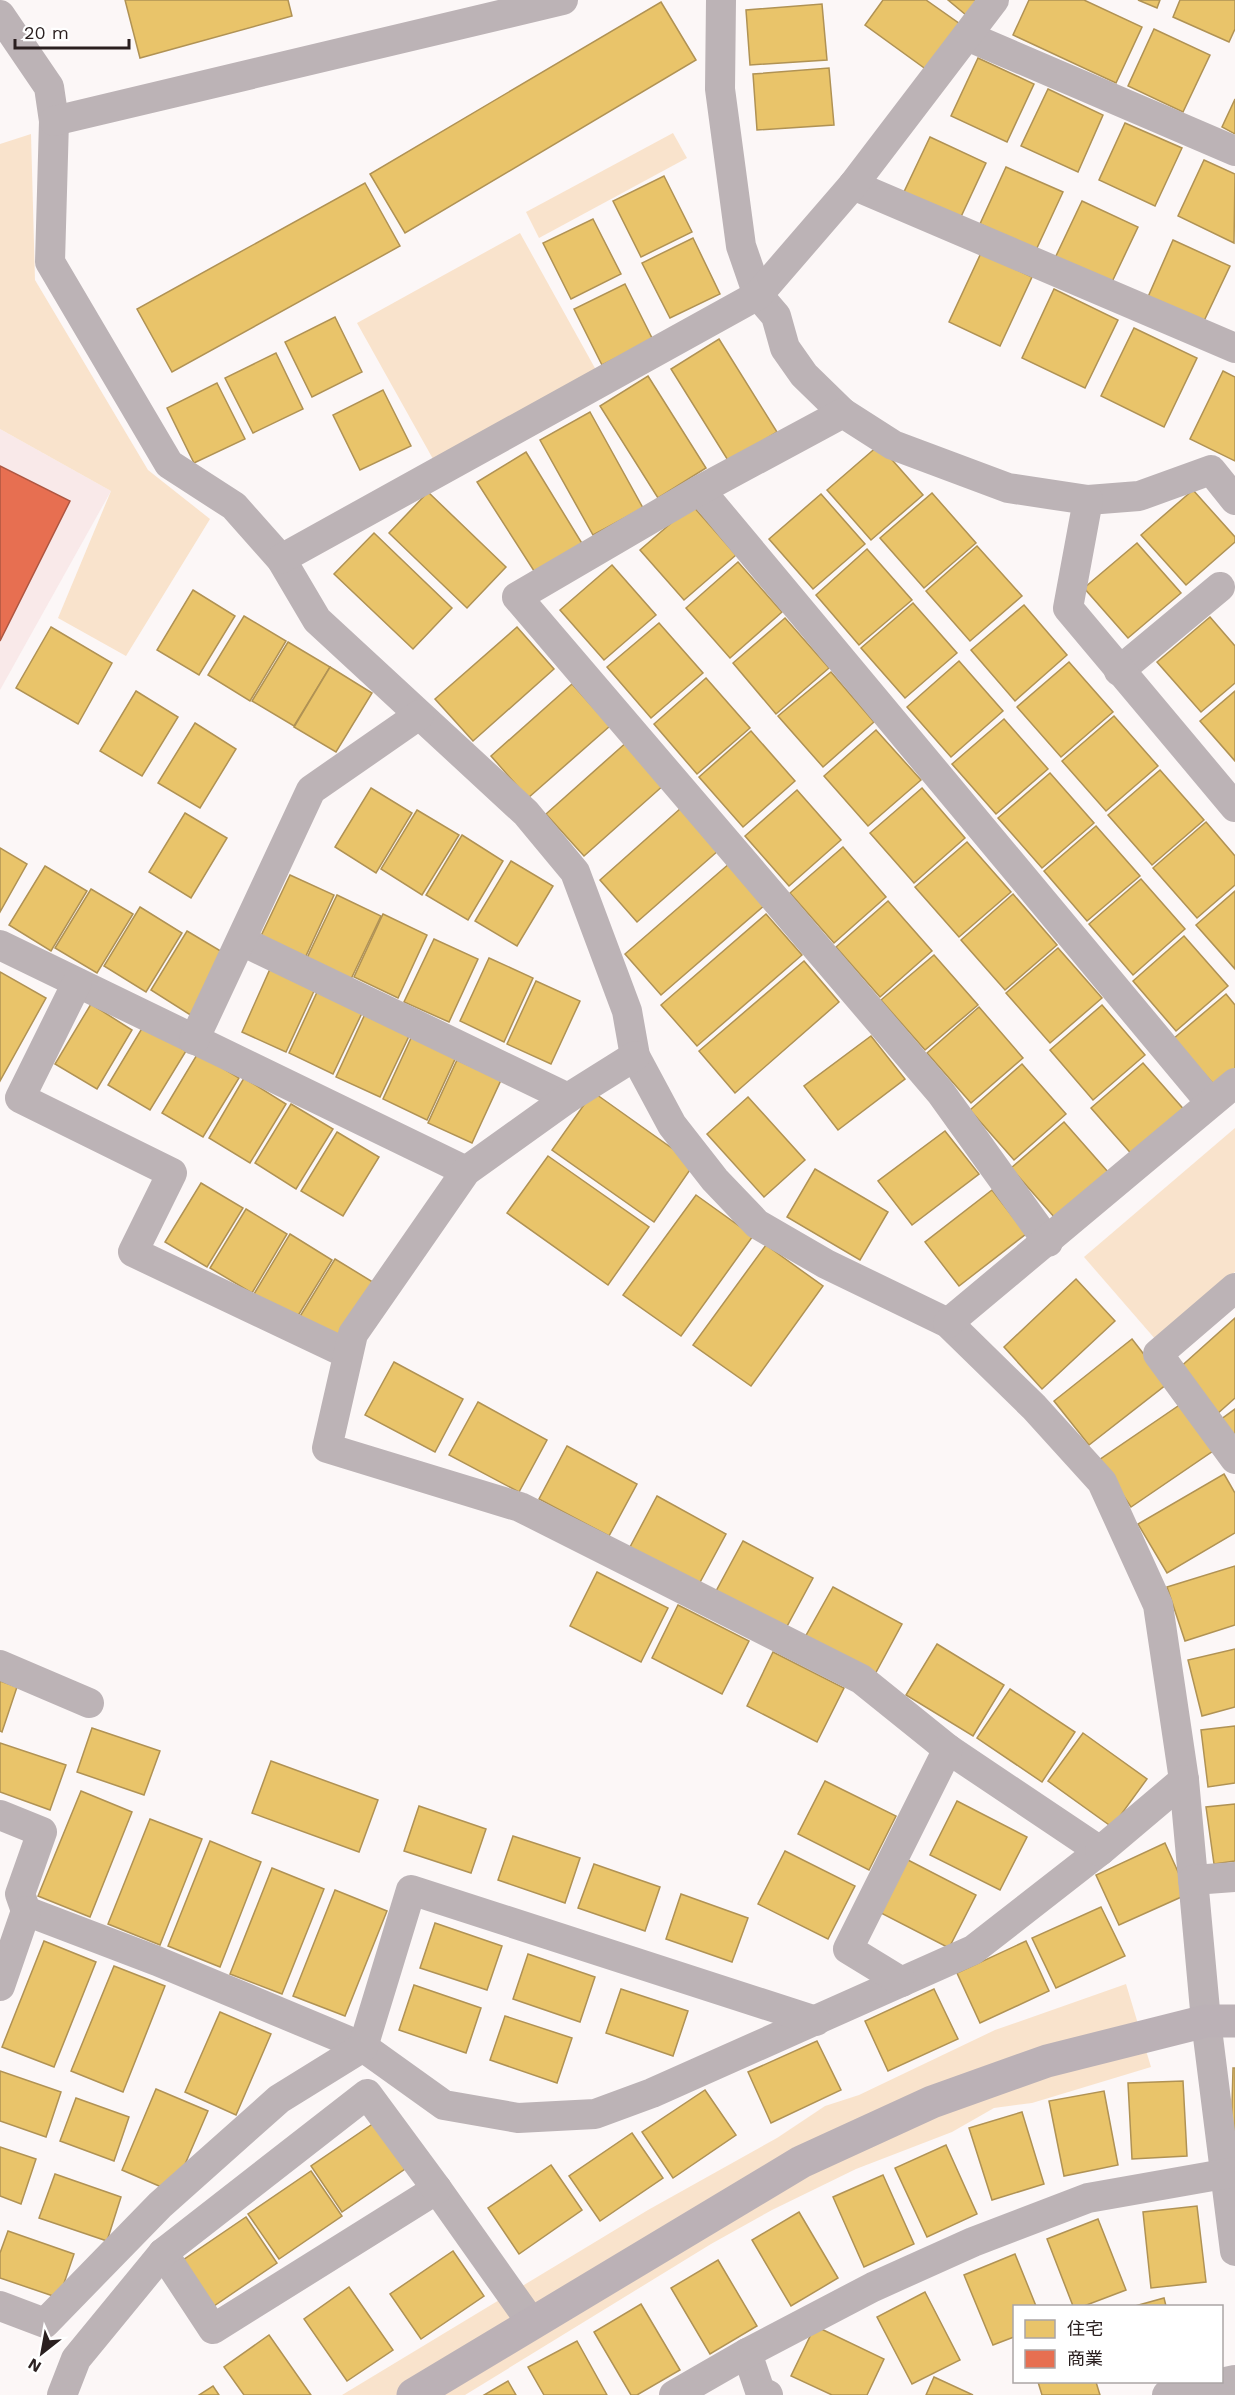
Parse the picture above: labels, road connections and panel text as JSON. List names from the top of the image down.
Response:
{
  "legend": ["住宅", "商業"],
  "scale_bar": "20 m",
  "north": "bottom left"
}
